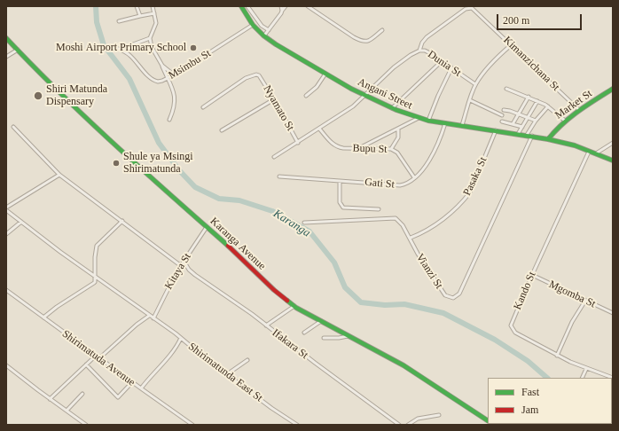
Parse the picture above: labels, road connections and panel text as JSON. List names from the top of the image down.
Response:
{
  "streets": {
    "street": [
      "Dunia St",
      "Kimanzichana St",
      "Msimbu St",
      "Angani Street",
      "Market St",
      "Nyamato St",
      "Bupu St",
      "Pasaka St",
      "Gati St",
      "Karanga Avenue",
      "Kitaya St",
      "Vianzi St",
      "Kando St",
      "Mgomba St",
      "Ifakara St",
      "Shirimatuda Avenue",
      "Shirimatunda East St"
    ]
  },
  "crossings": [
    ["Dunia St", "Kimanzichana St"],
    ["Dunia St", "Angani Street"],
    ["Dunia St", "Nyamato St"],
    ["Kimanzichana St", "Market St"],
    ["Msimbu St", "Angani Street"],
    ["Angani Street", "Market St"],
    ["Angani Street", "Nyamato St"],
    ["Angani Street", "Pasaka St"],
    ["Angani Street", "Gati St"],
    ["Angani Street", "Vianzi St"],
    ["Angani Street", "Kando St"],
    ["Nyamato St", "Bupu St"],
    ["Bupu St", "Gati St"],
    ["Pasaka St", "Vianzi St"],
    ["Karanga Avenue", "Kitaya St"],
    ["Kitaya St", "Ifakara St"],
    ["Kitaya St", "Shirimatunda East St"],
    ["Kando St", "Mgomba St"]
  ],
  "water": ["Karanga"],
  "places": ["Moshi Airport Primary School", "Shiri Matunda Dispensary", "Shule ya Msingi Shirimatunda"],
  "legend": ["Fast", "Jam"],
  "scale_bar": "200 m"
}
